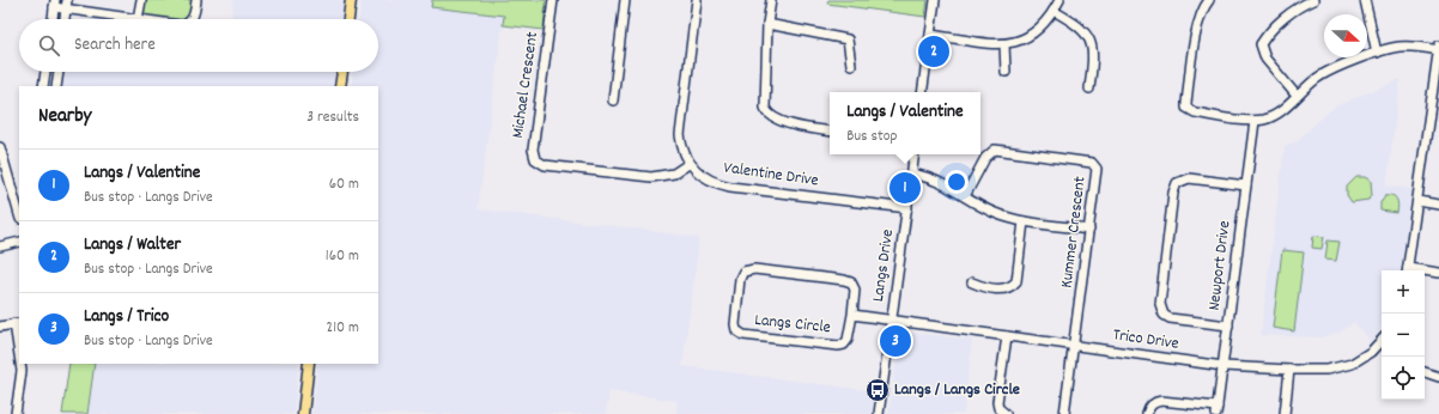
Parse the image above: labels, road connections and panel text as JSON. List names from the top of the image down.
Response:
{
  "streets": {
    "street": [
      "Michael Crescent",
      "Valentine Drive",
      "Kummer Crescent",
      "Langs Drive",
      "Newport Drive",
      "Langs Circle",
      "Trico Drive"
    ]
  },
  "crossings": [
    ["Michael Crescent", "Valentine Drive"],
    ["Valentine Drive", "Langs Drive"],
    ["Kummer Crescent", "Trico Drive"],
    ["Langs Drive", "Langs Circle"],
    ["Langs Drive", "Trico Drive"],
    ["Newport Drive", "Trico Drive"],
    ["Langs Circle", "Trico Drive"]
  ],
  "places": {
    "bus stop": ["Langs / Langs Circle"]
  },
  "north": "right",
  "page": {
    "search": "Search here",
    "pins": ["2", "1", "3"],
    "heading": ["Nearby", "3 results"],
    "popup": ["Langs / Valentine", "Bus stop"],
    "list": [
      {
        "mark": "1",
        "name": "Langs / Valentine",
        "note": "Bus stop · Langs Drive",
        "value": "60 m"
      },
      {
        "mark": "2",
        "name": "Langs / Walter",
        "note": "Bus stop · Langs Drive",
        "value": "160 m"
      },
      {
        "mark": "3",
        "name": "Langs / Trico",
        "note": "Bus stop · Langs Drive",
        "value": "210 m"
      }
    ],
    "map_buttons": ["+", "−"]
  }
}
